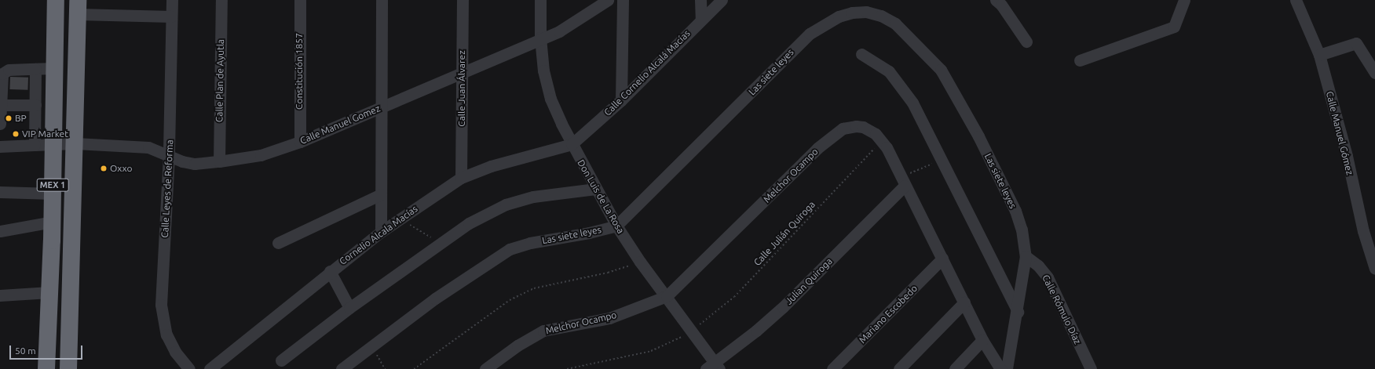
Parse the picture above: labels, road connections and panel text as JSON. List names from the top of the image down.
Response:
{
  "streets": {
    "highway": ["MEX 1"],
    "street": [
      "Constitución 1857",
      "Las siete leyes",
      "Calle Cornelio Alcalá Macías",
      "Calle Plan de Ayutla",
      "Calle Juan Álvarez",
      "Calle Manuel Gomez",
      "Calle Manuel Gómez",
      "Melchor Ocampo",
      "Calle Leyes de Reforma",
      "Don Luis de La Rosa",
      "Cornelio Alcala Macías",
      "Julian Quiroga",
      "Calle Rómulo Díaz",
      "Mariano Escobedo"
    ],
    "path": ["Calle Julián Quiroga"]
  },
  "crossings": [
    ["Constitución 1857", "Calle Manuel Gomez"],
    ["Las siete leyes", "Don Luis de La Rosa"],
    ["Las siete leyes", "Calle Rómulo Díaz"],
    ["Calle Cornelio Alcalá Macías", "Don Luis de La Rosa"],
    ["Calle Cornelio Alcalá Macías", "Cornelio Alcala Macías"],
    ["Calle Plan de Ayutla", "Calle Manuel Gomez"],
    ["Calle Juan Álvarez", "Calle Manuel Gomez"],
    ["Calle Juan Álvarez", "Cornelio Alcala Macías"],
    ["Calle Manuel Gomez", "MEX 1"],
    ["Calle Manuel Gomez", "Calle Leyes de Reforma"],
    ["Calle Manuel Gomez", "Don Luis de La Rosa"],
    ["Melchor Ocampo", "Don Luis de La Rosa"],
    ["Melchor Ocampo", "Calle Julián Quiroga"],
    ["Melchor Ocampo", "Julian Quiroga"],
    ["Melchor Ocampo", "Mariano Escobedo"],
    ["Don Luis de La Rosa", "Calle Julián Quiroga"],
    ["Don Luis de La Rosa", "Cornelio Alcala Macías"],
    ["Don Luis de La Rosa", "Julian Quiroga"]
  ],
  "places": ["BP", "VIP Market", "Oxxo"],
  "scale_bar": "50 m"
}
